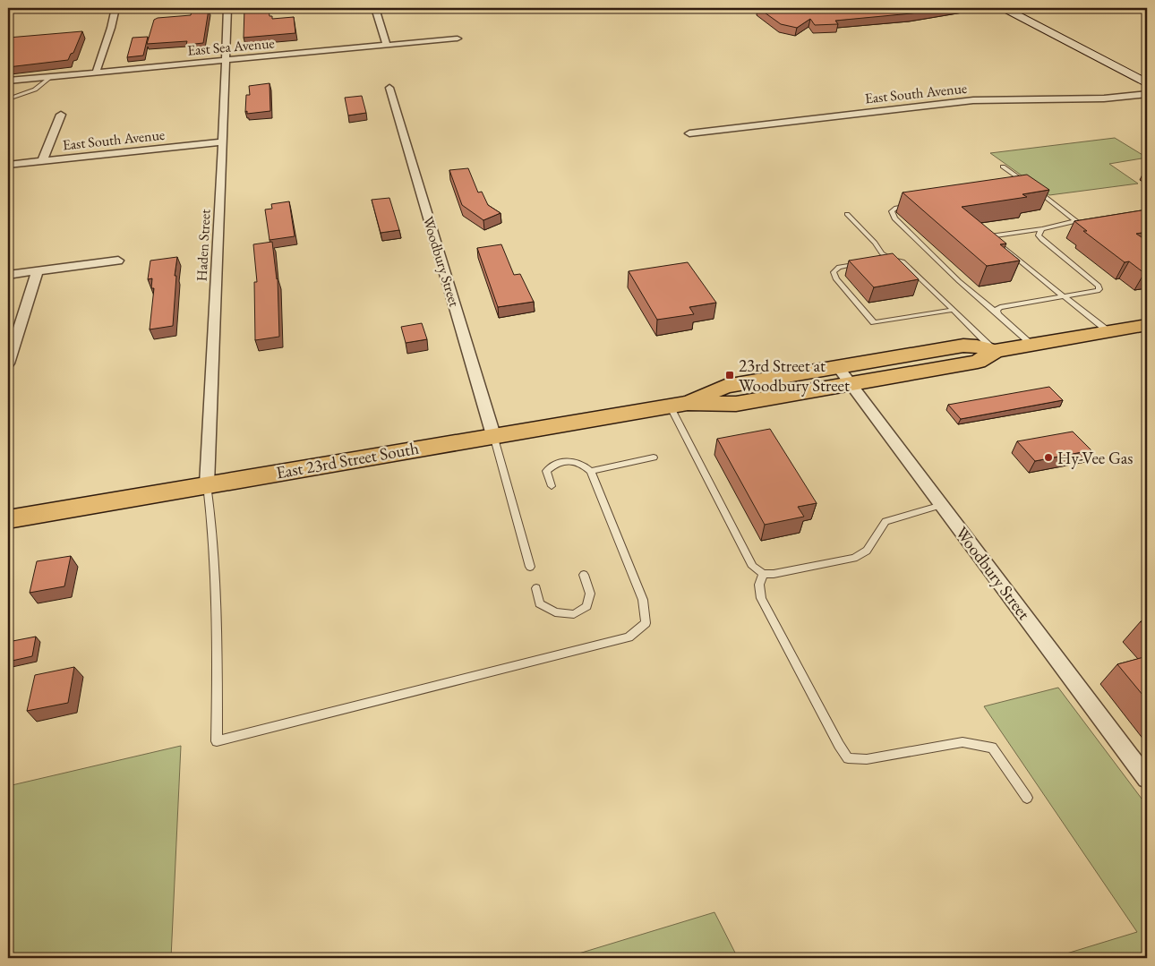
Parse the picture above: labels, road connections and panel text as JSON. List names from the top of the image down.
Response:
{
  "streets": {
    "main road": ["East 23rd Street South"],
    "street": [
      "East Sea Avenue",
      "East South Avenue",
      "Haden Street",
      "Woodbury Street"
    ]
  },
  "crossings": [
    ["East Sea Avenue", "Haden Street"],
    ["East South Avenue", "Haden Street"],
    ["Haden Street", "East 23rd Street South"],
    ["Woodbury Street", "East 23rd Street South"]
  ],
  "places": {
    "transit": ["23rd Street at Woodbury Street"],
    "other": ["Hy-Vee Gas"]
  }
}
